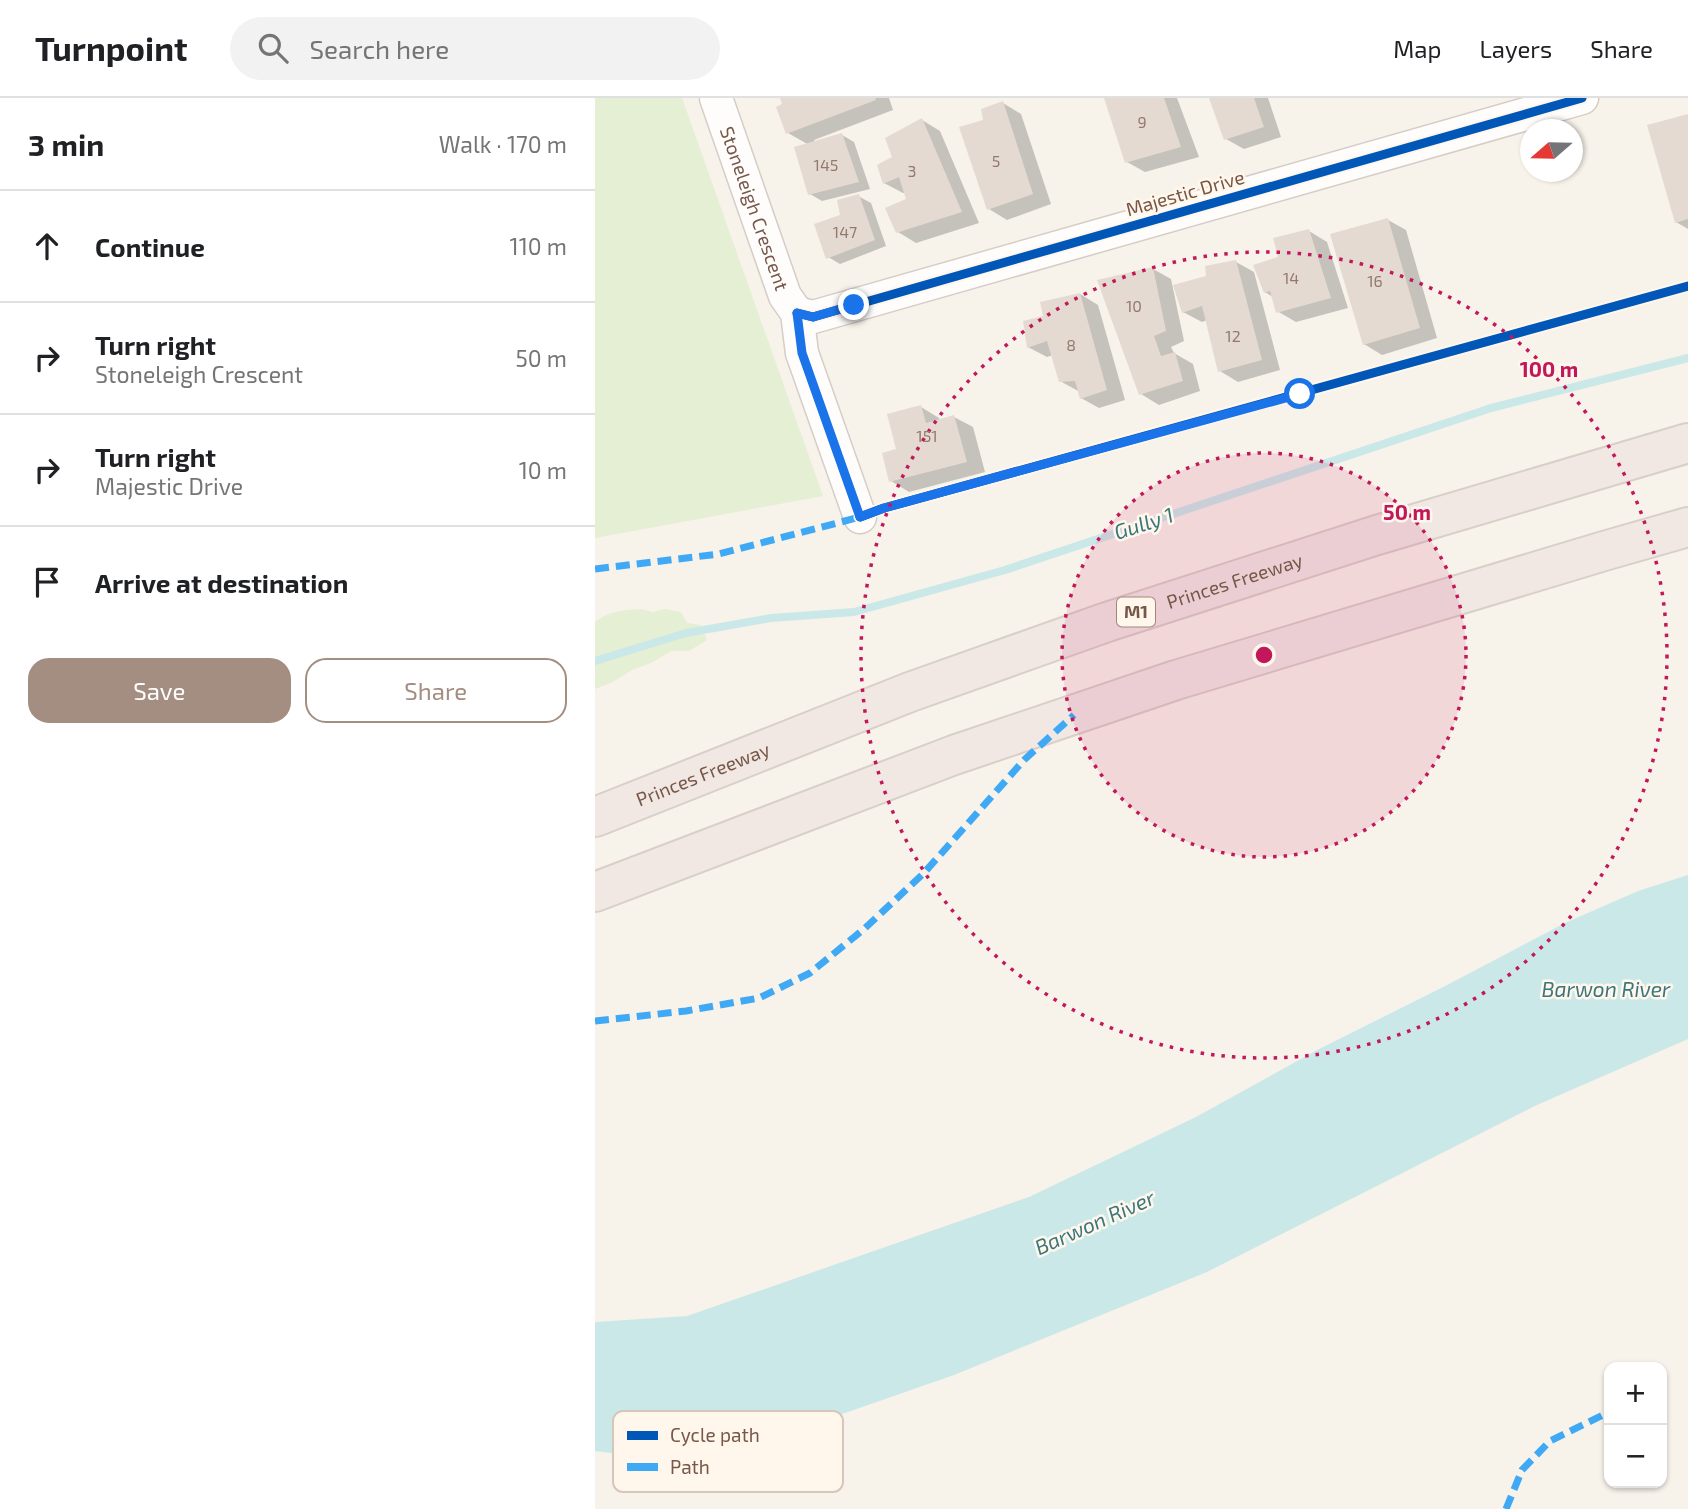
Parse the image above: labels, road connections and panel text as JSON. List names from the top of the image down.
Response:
{
  "streets": {
    "highway": ["Princes Freeway", "M1"],
    "street": ["Majestic Drive", "Stoneleigh Crescent"]
  },
  "crossings": [
    ["Majestic Drive", "Stoneleigh Crescent"]
  ],
  "water": ["Gully 1", "Barwon River"],
  "house_numbers": [
    "9",
    "5",
    "145",
    "3",
    "147",
    "14",
    "16",
    "10",
    "12",
    "8",
    "151"
  ],
  "legend": ["Cycle path", "Path"],
  "north": "left",
  "page": {
    "header": "Turnpoint",
    "search": "Search here",
    "nav": ["Map", "Layers", "Share"],
    "heading": ["3 min", "Walk · 170 m"],
    "list": [
      ["Continue", "110 m"],
      ["Turn right", "Stoneleigh Crescent", "50 m"],
      ["Turn right", "Majestic Drive", "10 m"],
      "Arrive at destination"
    ],
    "buttons": ["Save", "Share"],
    "map_buttons": ["+", "−"]
  },
  "rings": ["100 m", "50 m"]
}
